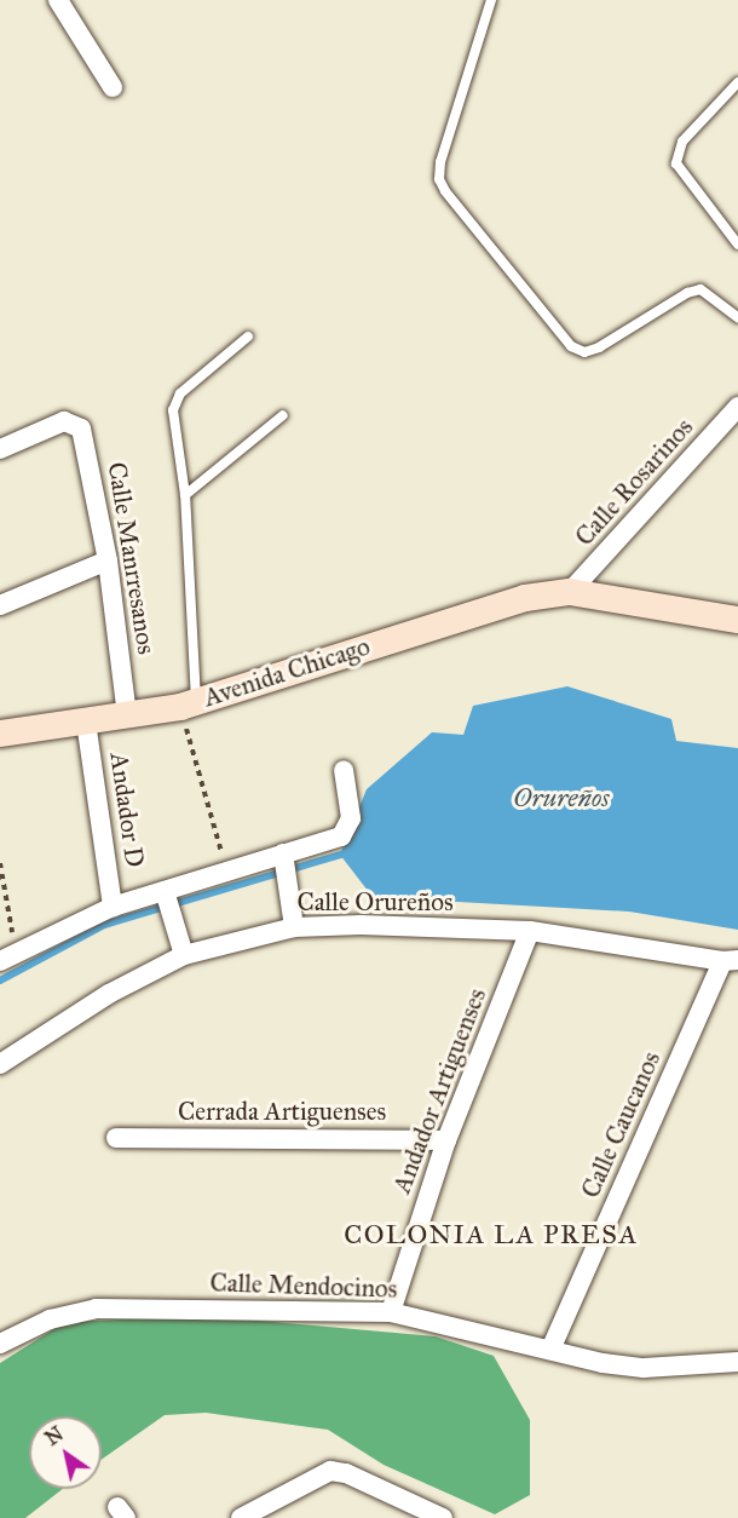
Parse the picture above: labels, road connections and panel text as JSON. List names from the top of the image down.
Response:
{
  "streets": {
    "street": [
      "Calle Rosarinos",
      "Calle Manrresanos",
      "Avenida Chicago",
      "Andador D",
      "Calle Orureños",
      "Andador Artiguenses",
      "Cerrada Artiguenses",
      "Calle Caucanos",
      "Calle Mendocinos"
    ]
  },
  "crossings": [
    ["Calle Rosarinos", "Avenida Chicago"],
    ["Calle Manrresanos", "Avenida Chicago"],
    ["Avenida Chicago", "Andador D"],
    ["Calle Orureños", "Andador Artiguenses"],
    ["Calle Orureños", "Calle Caucanos"],
    ["Andador Artiguenses", "Cerrada Artiguenses"],
    ["Andador Artiguenses", "Calle Mendocinos"],
    ["Calle Caucanos", "Calle Mendocinos"]
  ],
  "districts": ["COLONIA LA PRESA"],
  "water": ["Orureños"],
  "north": "top left"
}
